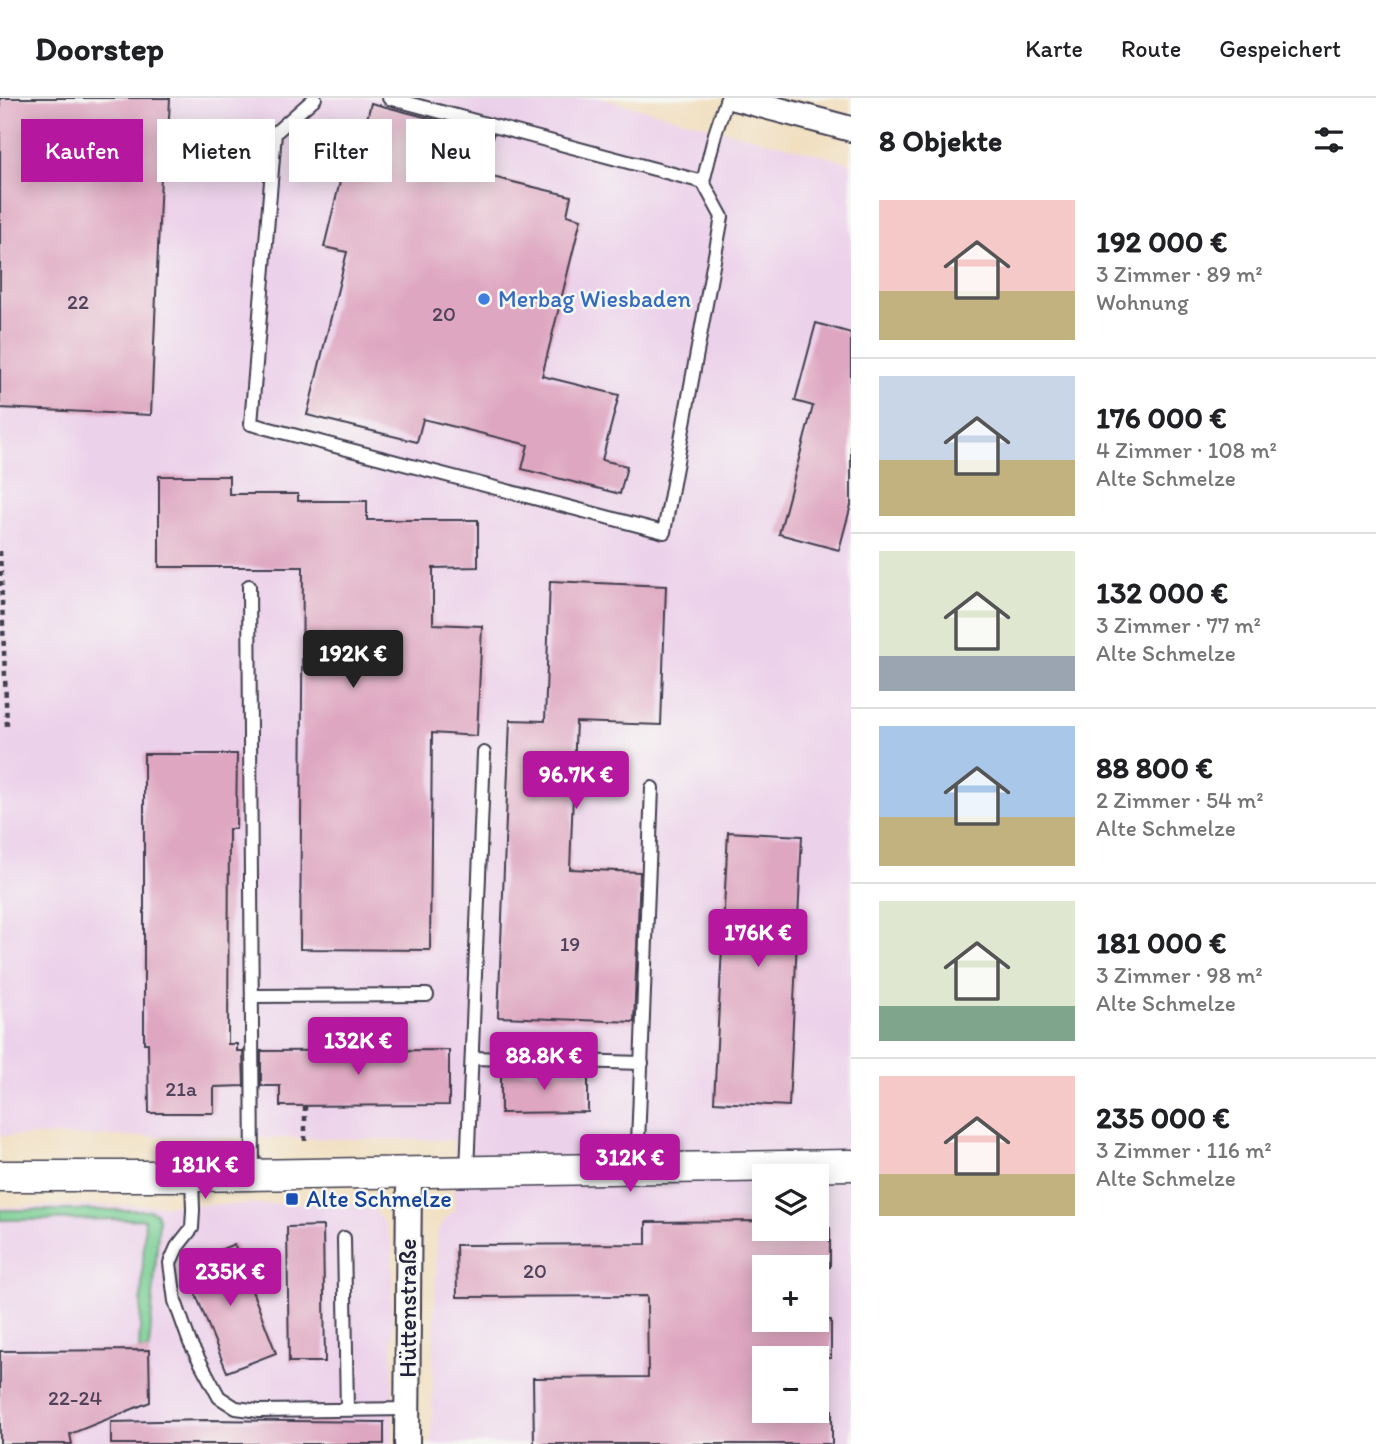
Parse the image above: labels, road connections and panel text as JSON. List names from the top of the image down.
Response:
{
  "streets": {
    "street": ["Hüttenstraße"]
  },
  "places": {
    "other": ["Merbag Wiesbaden"],
    "transit": ["Alte Schmelze"]
  },
  "house_numbers": [
    "22",
    "20",
    "19",
    "21a",
    "20",
    "22-24"
  ],
  "page": {
    "header": "Doorstep",
    "nav": ["Karte", "Route", "Gespeichert"],
    "heading": "8 Objekte",
    "chip": [
      "Kaufen",
      "Mieten",
      "Filter",
      "Neu"
    ],
    "list": [
      {
        "name": "192 000 €",
        "note": "3 Zimmer · 89 m² · Wohnung"
      },
      {
        "name": "176 000 €",
        "note": "4 Zimmer · 108 m² · Alte Schmelze"
      },
      {
        "name": "132 000 €",
        "note": "3 Zimmer · 77 m² · Alte Schmelze"
      },
      {
        "name": "88 800 €",
        "note": "2 Zimmer · 54 m² · Alte Schmelze"
      },
      {
        "name": "181 000 €",
        "note": "3 Zimmer · 98 m² · Alte Schmelze"
      },
      {
        "name": "235 000 €",
        "note": "3 Zimmer · 116 m² · Alte Schmelze"
      }
    ],
    "price": [
      "192K €",
      "96.7K €",
      "176K €",
      "132K €",
      "88.8K €",
      "312K €",
      "181K €",
      "235K €"
    ],
    "map_buttons": ["+", "−"]
  }
}
